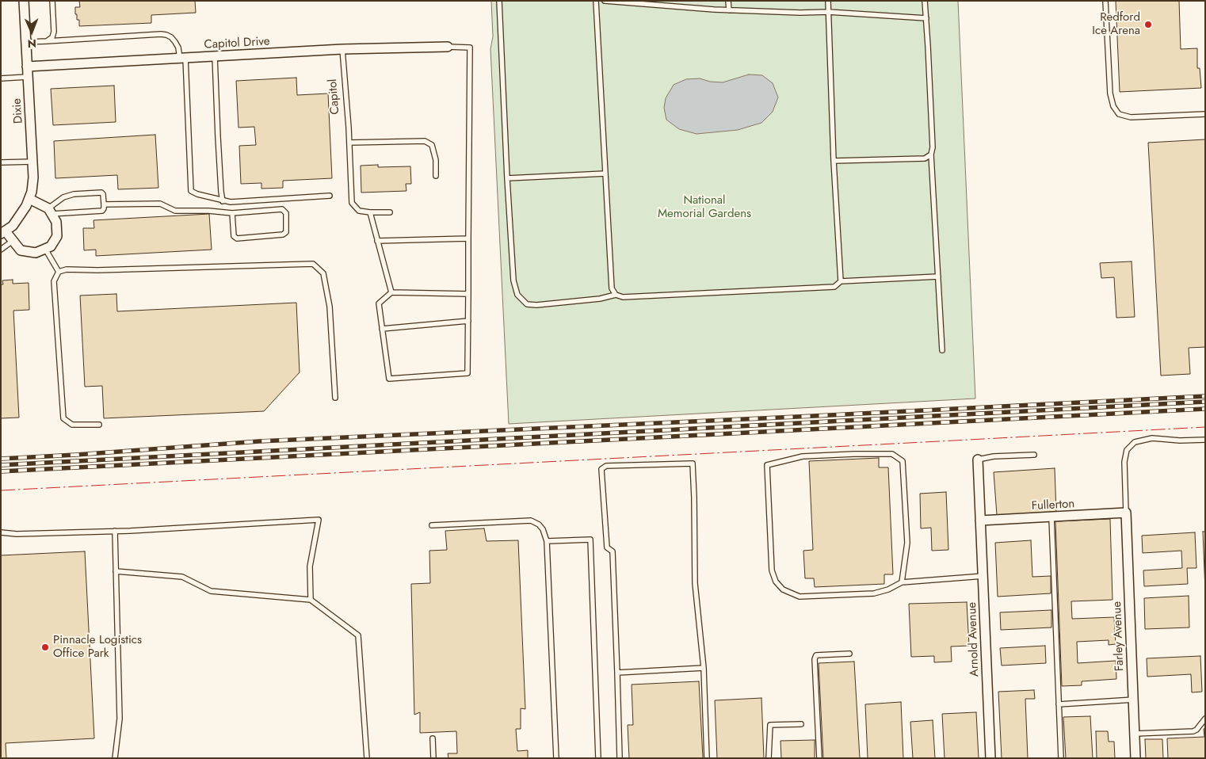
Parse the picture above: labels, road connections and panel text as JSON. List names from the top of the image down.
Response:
{
  "streets": {
    "street": [
      "Capitol Drive",
      "Dixie",
      "Fullerton",
      "Farley Avenue",
      "Arnold Avenue"
    ],
    "lane": ["Capitol"]
  },
  "crossings": [
    ["Capitol Drive", "Capitol"],
    ["Capitol Drive", "Dixie"],
    ["Fullerton", "Farley Avenue"],
    ["Fullerton", "Arnold Avenue"]
  ],
  "parks": ["National Memorial Gardens"],
  "places": ["Redford Ice Arena", "Pinnacle Logistics Office Park"],
  "north": "bottom"
}
